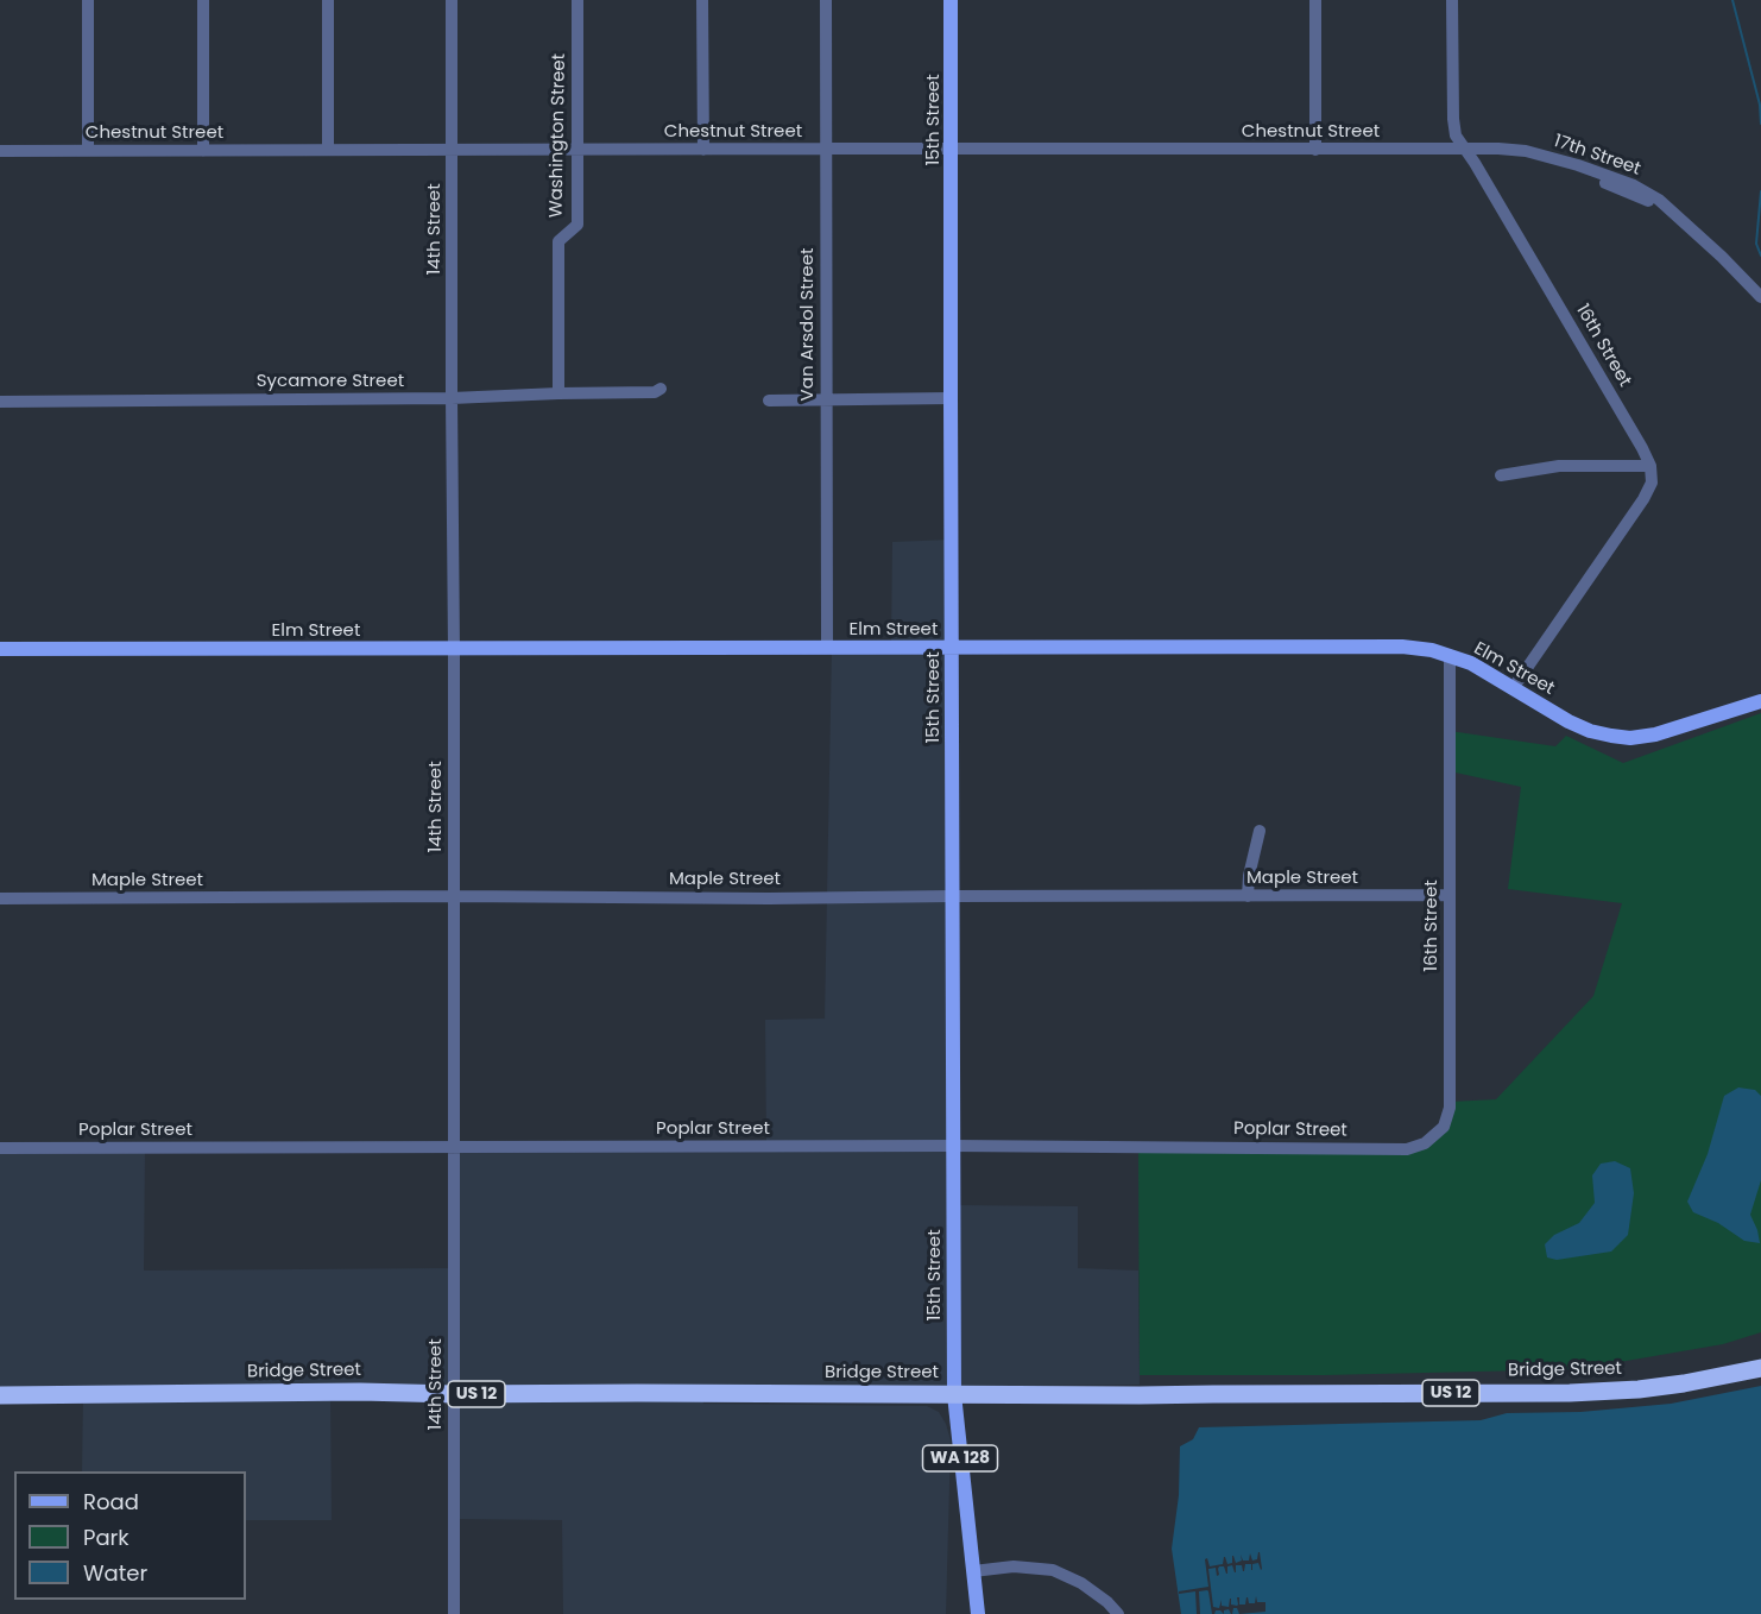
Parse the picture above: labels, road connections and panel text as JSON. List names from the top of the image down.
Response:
{
  "streets": {
    "highway": ["Bridge Street", "US 12"],
    "main road": ["15th Street", "Elm Street", "WA 128"],
    "street": [
      "Chestnut Street",
      "Washington Street",
      "17th Street",
      "14th Street",
      "Van Arsdol Street",
      "16th Street",
      "Sycamore Street",
      "Maple Street",
      "Poplar Street"
    ]
  },
  "crossings": [
    ["15th Street", "Chestnut Street"],
    ["15th Street", "Elm Street"],
    ["15th Street", "Maple Street"],
    ["15th Street", "Poplar Street"],
    ["15th Street", "Bridge Street"],
    ["15th Street", "WA 128"],
    ["Chestnut Street", "Washington Street"],
    ["Chestnut Street", "17th Street"],
    ["Chestnut Street", "14th Street"],
    ["Chestnut Street", "Van Arsdol Street"],
    ["Chestnut Street", "16th Street"],
    ["Washington Street", "Sycamore Street"],
    ["17th Street", "16th Street"],
    ["14th Street", "Sycamore Street"],
    ["14th Street", "Elm Street"],
    ["14th Street", "Maple Street"],
    ["14th Street", "Poplar Street"],
    ["14th Street", "Bridge Street"],
    ["Van Arsdol Street", "Elm Street"],
    ["16th Street", "Elm Street"],
    ["16th Street", "Maple Street"],
    ["16th Street", "Poplar Street"],
    ["Bridge Street", "WA 128"]
  ],
  "legend": ["Road", "Park", "Water"]
}
